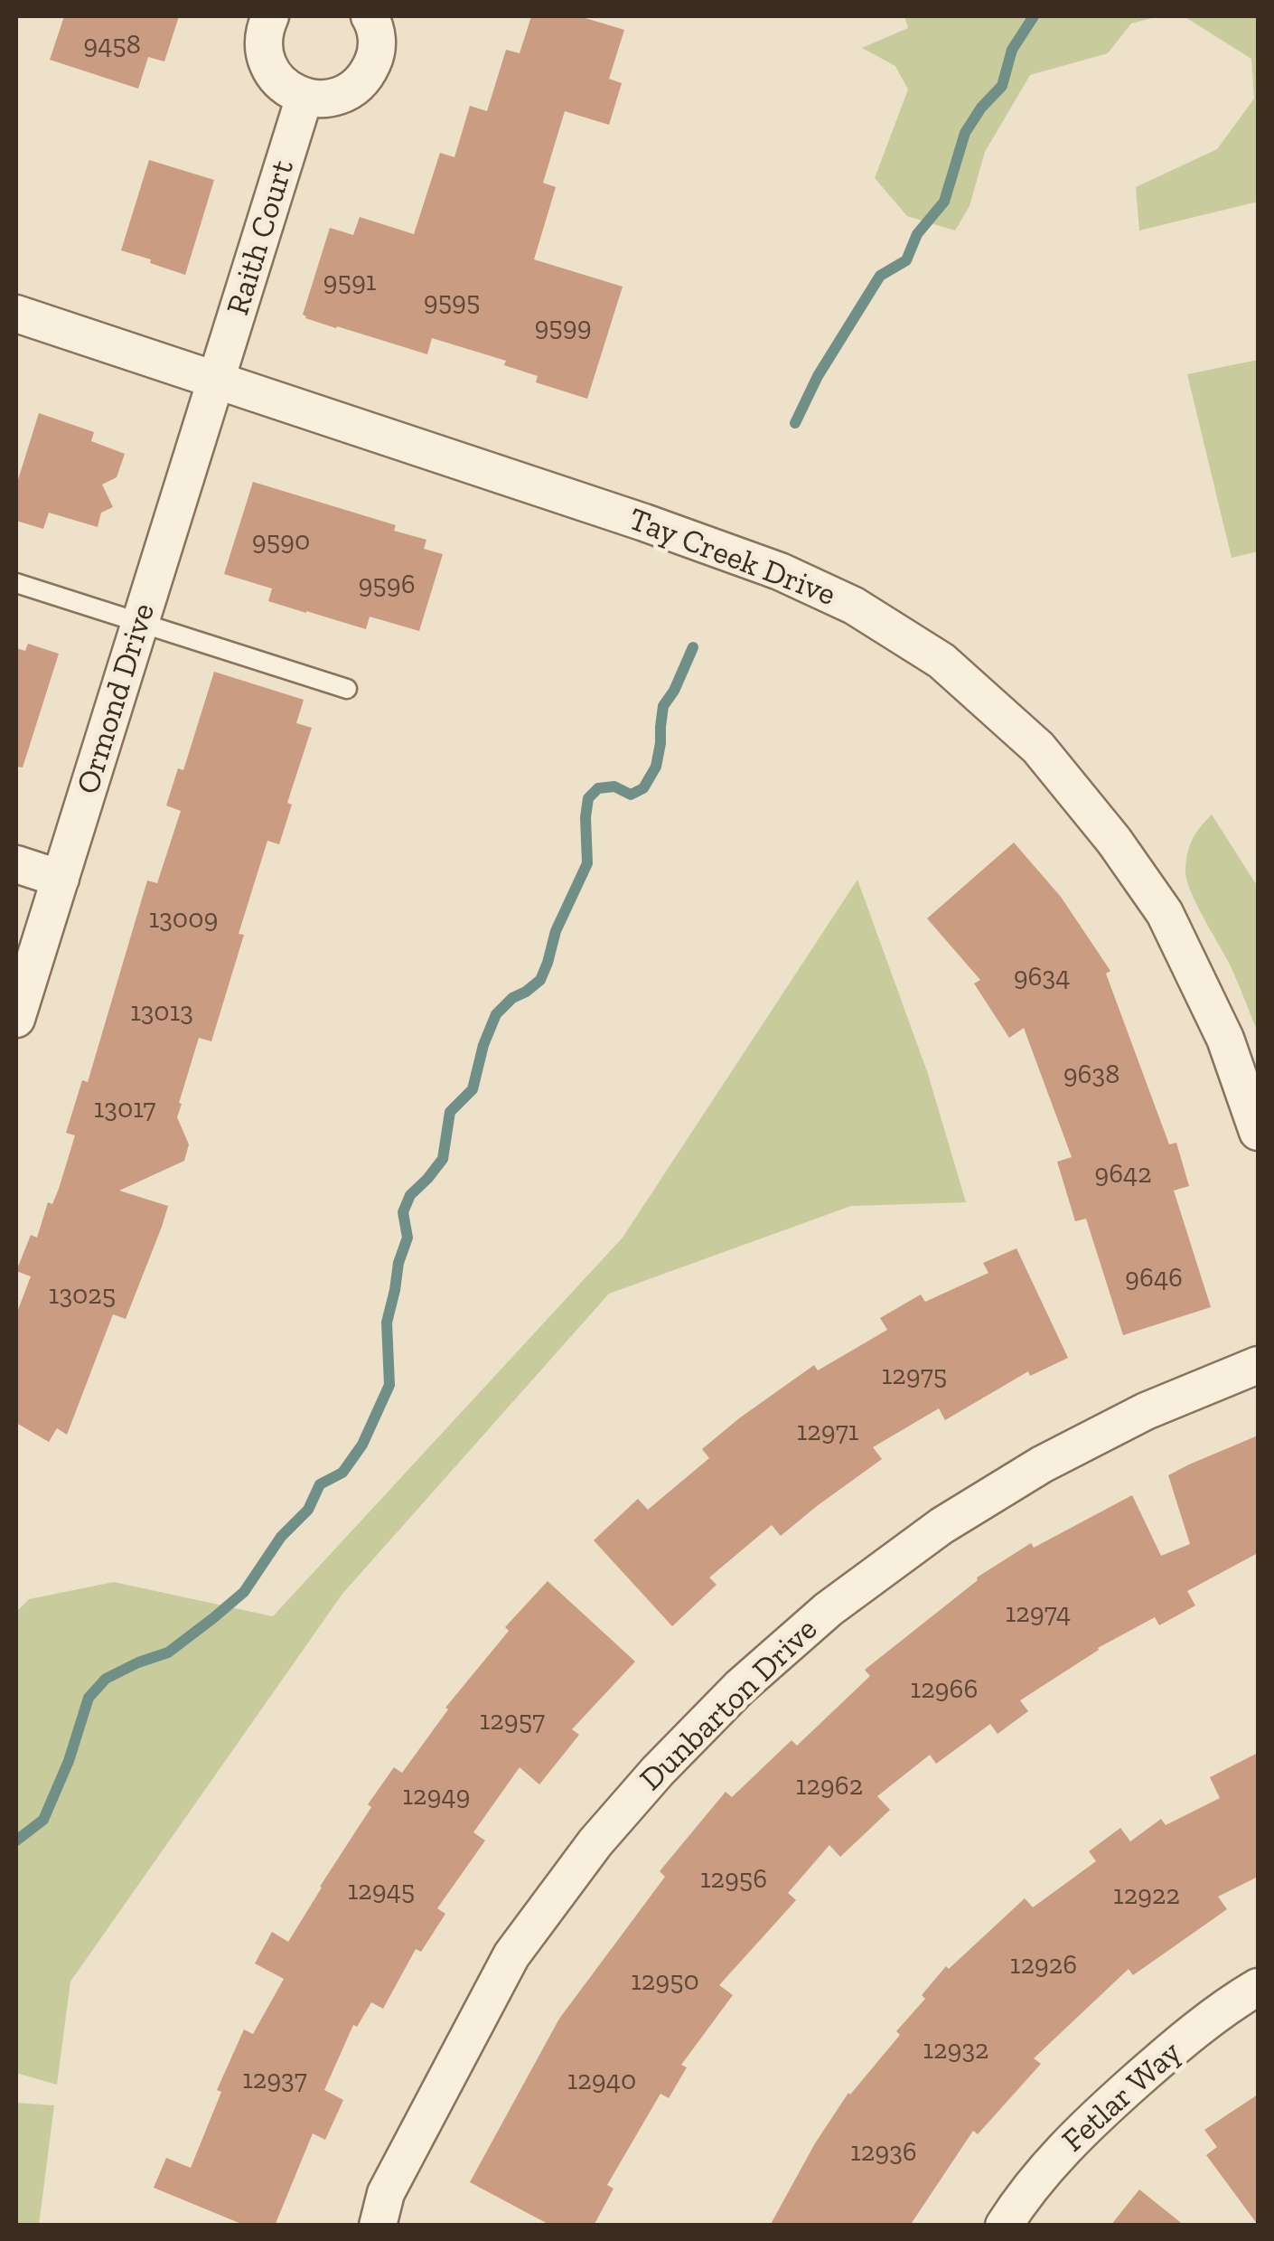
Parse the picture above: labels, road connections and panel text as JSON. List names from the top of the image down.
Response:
{
  "streets": {
    "street": [
      "Raith Court",
      "Tay Creek Drive",
      "Ormond Drive",
      "Dunbarton Drive",
      "Fetlar Way"
    ]
  },
  "crossings": [
    ["Raith Court", "Tay Creek Drive"],
    ["Raith Court", "Ormond Drive"],
    ["Tay Creek Drive", "Ormond Drive"]
  ],
  "house_numbers": [
    "9458",
    "9591",
    "9595",
    "9599",
    "9590",
    "9596",
    "13009",
    "9634",
    "13013",
    "9638",
    "13017",
    "9642",
    "9646",
    "13025",
    "12975",
    "12971",
    "12974",
    "12966",
    "12957",
    "12962",
    "12949",
    "12956",
    "12945",
    "12922",
    "12926",
    "12950",
    "12932",
    "12937",
    "12940",
    "12936"
  ]
}
